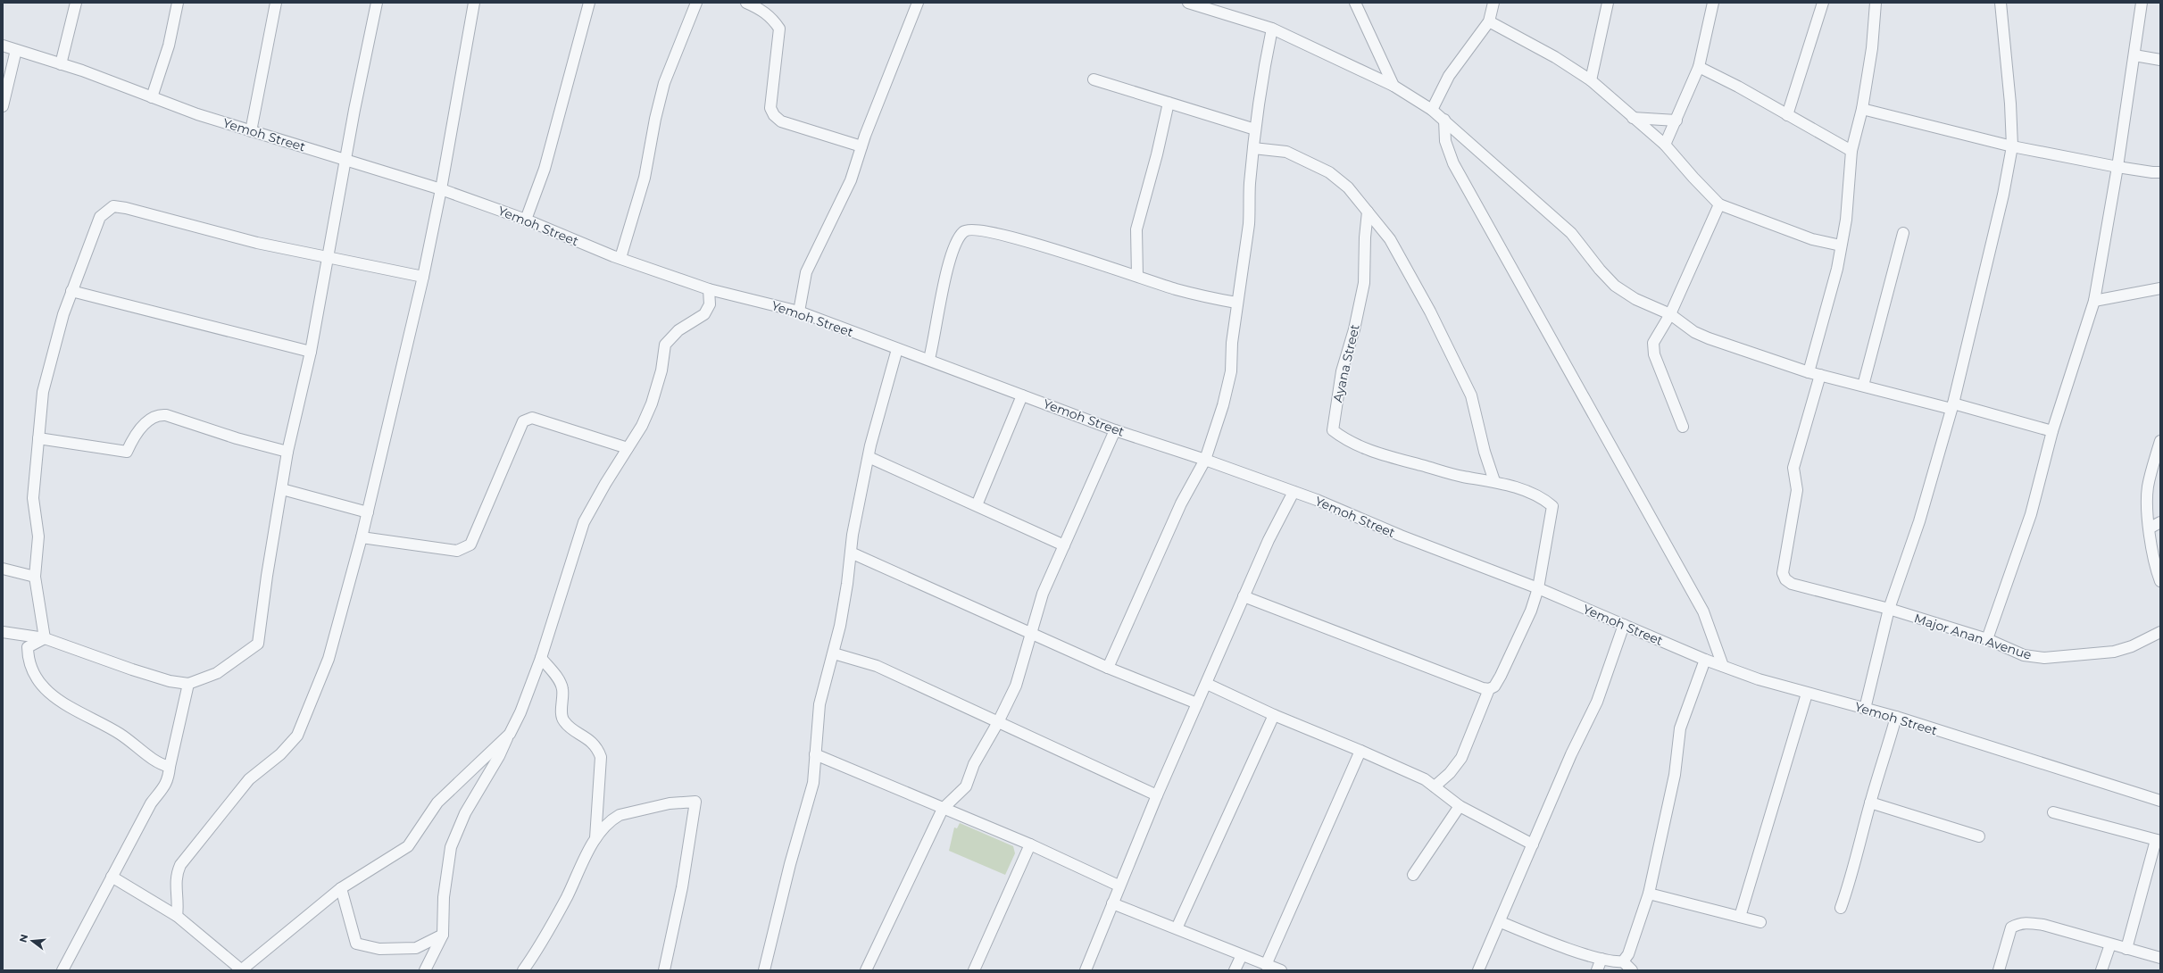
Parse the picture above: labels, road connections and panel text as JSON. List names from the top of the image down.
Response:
{
  "streets": {
    "street": ["Yemoh Street", "Ayana Street", "Major Anan Avenue"]
  },
  "north": "left"
}
